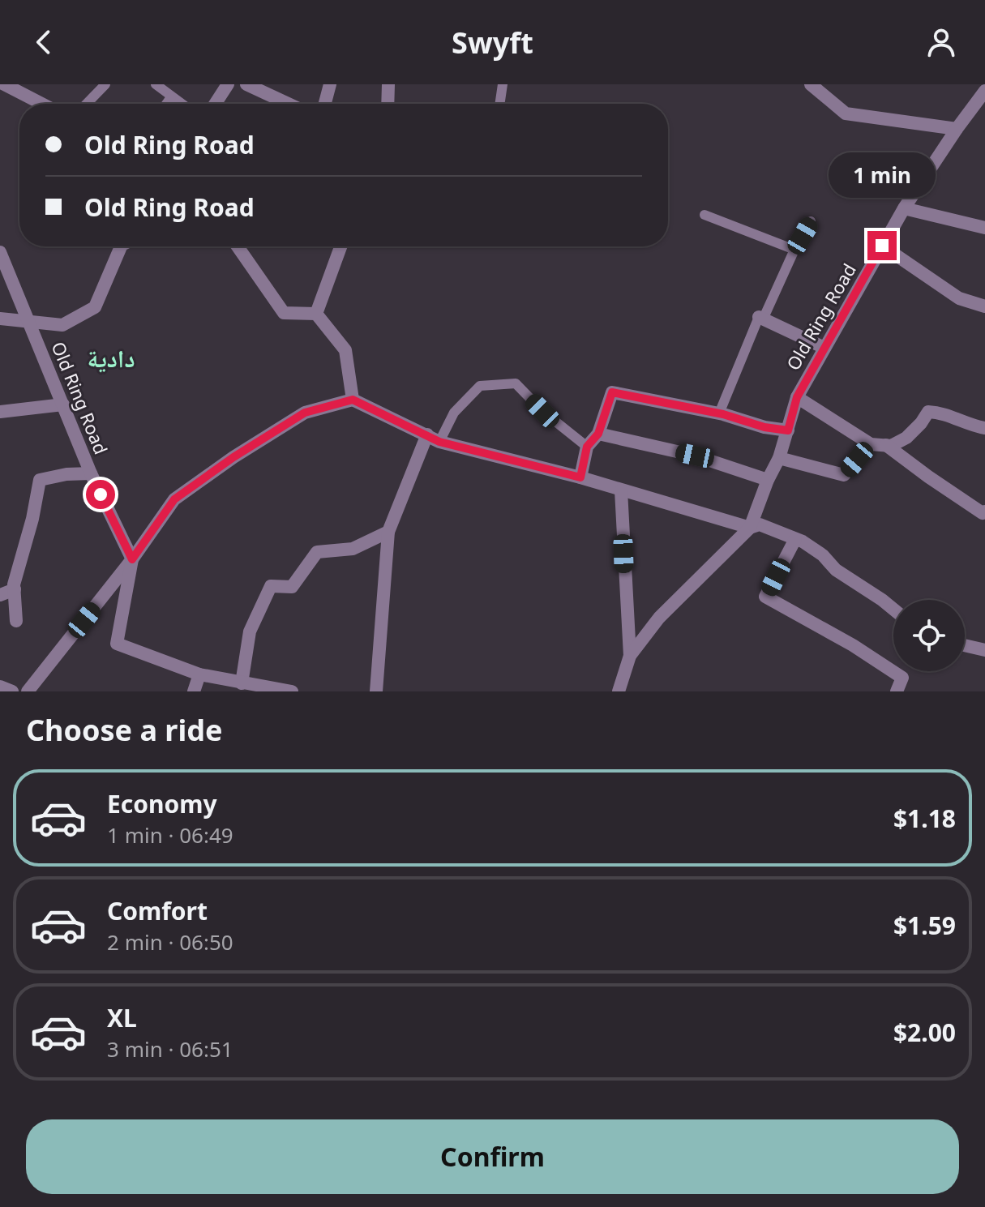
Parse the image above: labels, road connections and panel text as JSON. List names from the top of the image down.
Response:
{
  "streets": {
    "street": ["Old Ring Road"]
  },
  "districts": ["دادية"],
  "page": {
    "header": "Swyft",
    "banner": ["Old Ring Road", "Old Ring Road"],
    "bubble": "1 min",
    "heading": "Choose a ride",
    "list": [
      {
        "name": "Economy",
        "note": "1 min · 06:49",
        "value": "$1.18"
      },
      {
        "name": "Comfort",
        "note": "2 min · 06:50",
        "value": "$1.59"
      },
      {
        "name": "XL",
        "note": "3 min · 06:51",
        "value": "$2.00"
      }
    ],
    "buttons": "Confirm"
  }
}
